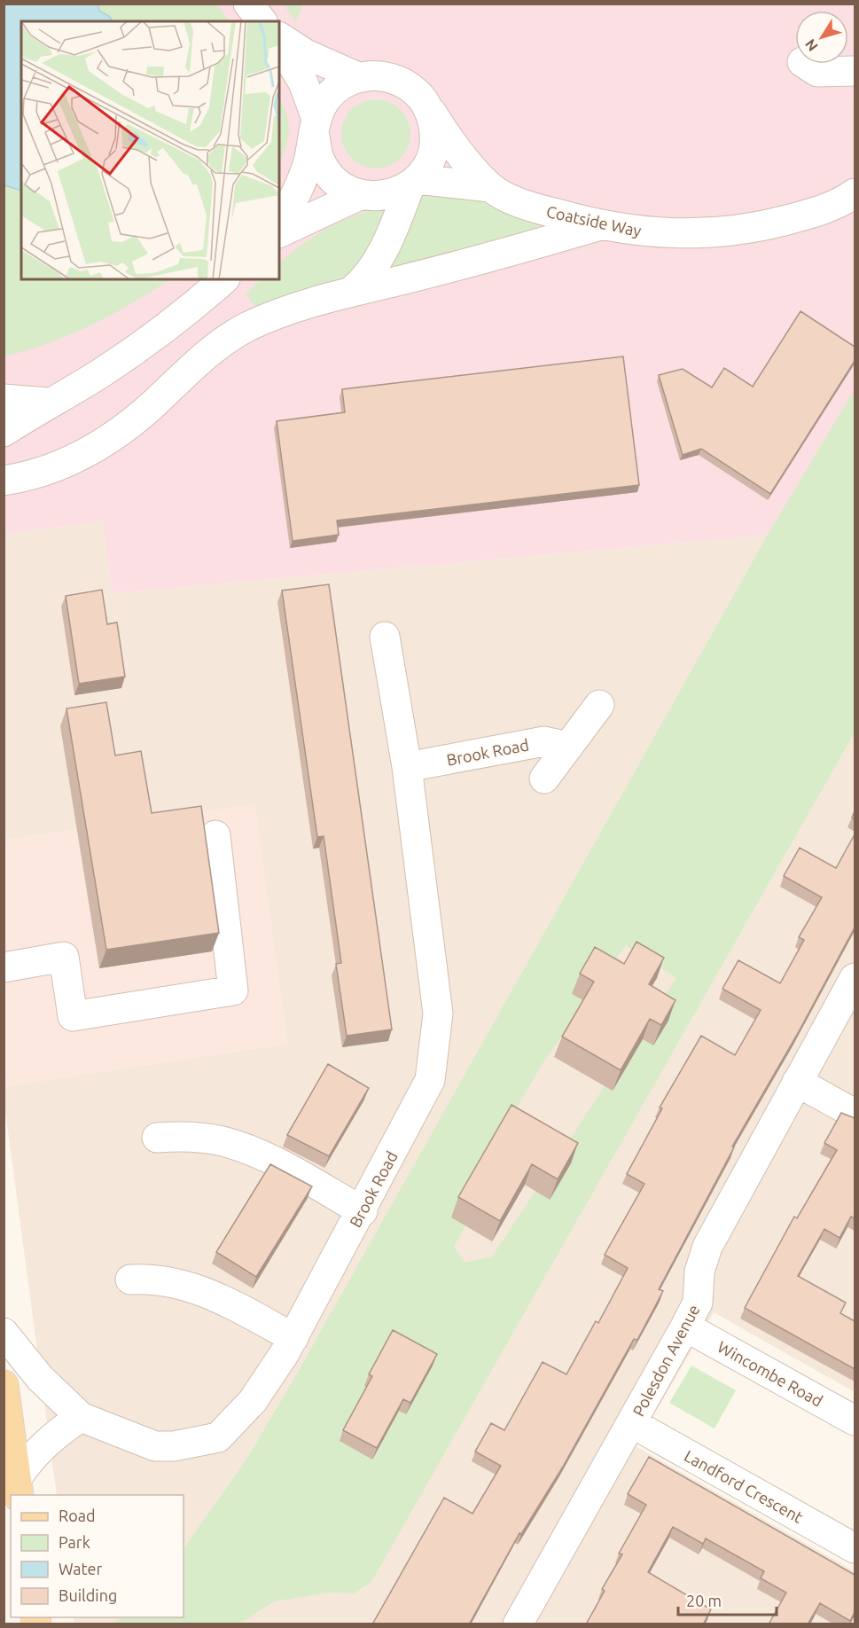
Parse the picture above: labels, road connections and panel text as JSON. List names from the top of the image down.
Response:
{
  "streets": {
    "street": [
      "Coatside Way",
      "Brook Road",
      "Polesdon Avenue",
      "Wincombe Road",
      "Landford Crescent"
    ]
  },
  "crossings": [
    ["Polesdon Avenue", "Wincombe Road"],
    ["Polesdon Avenue", "Landford Crescent"]
  ],
  "legend": [
    "Road",
    "Park",
    "Water",
    "Building"
  ],
  "scale_bar": "20 m",
  "north": "bottom left"
}
